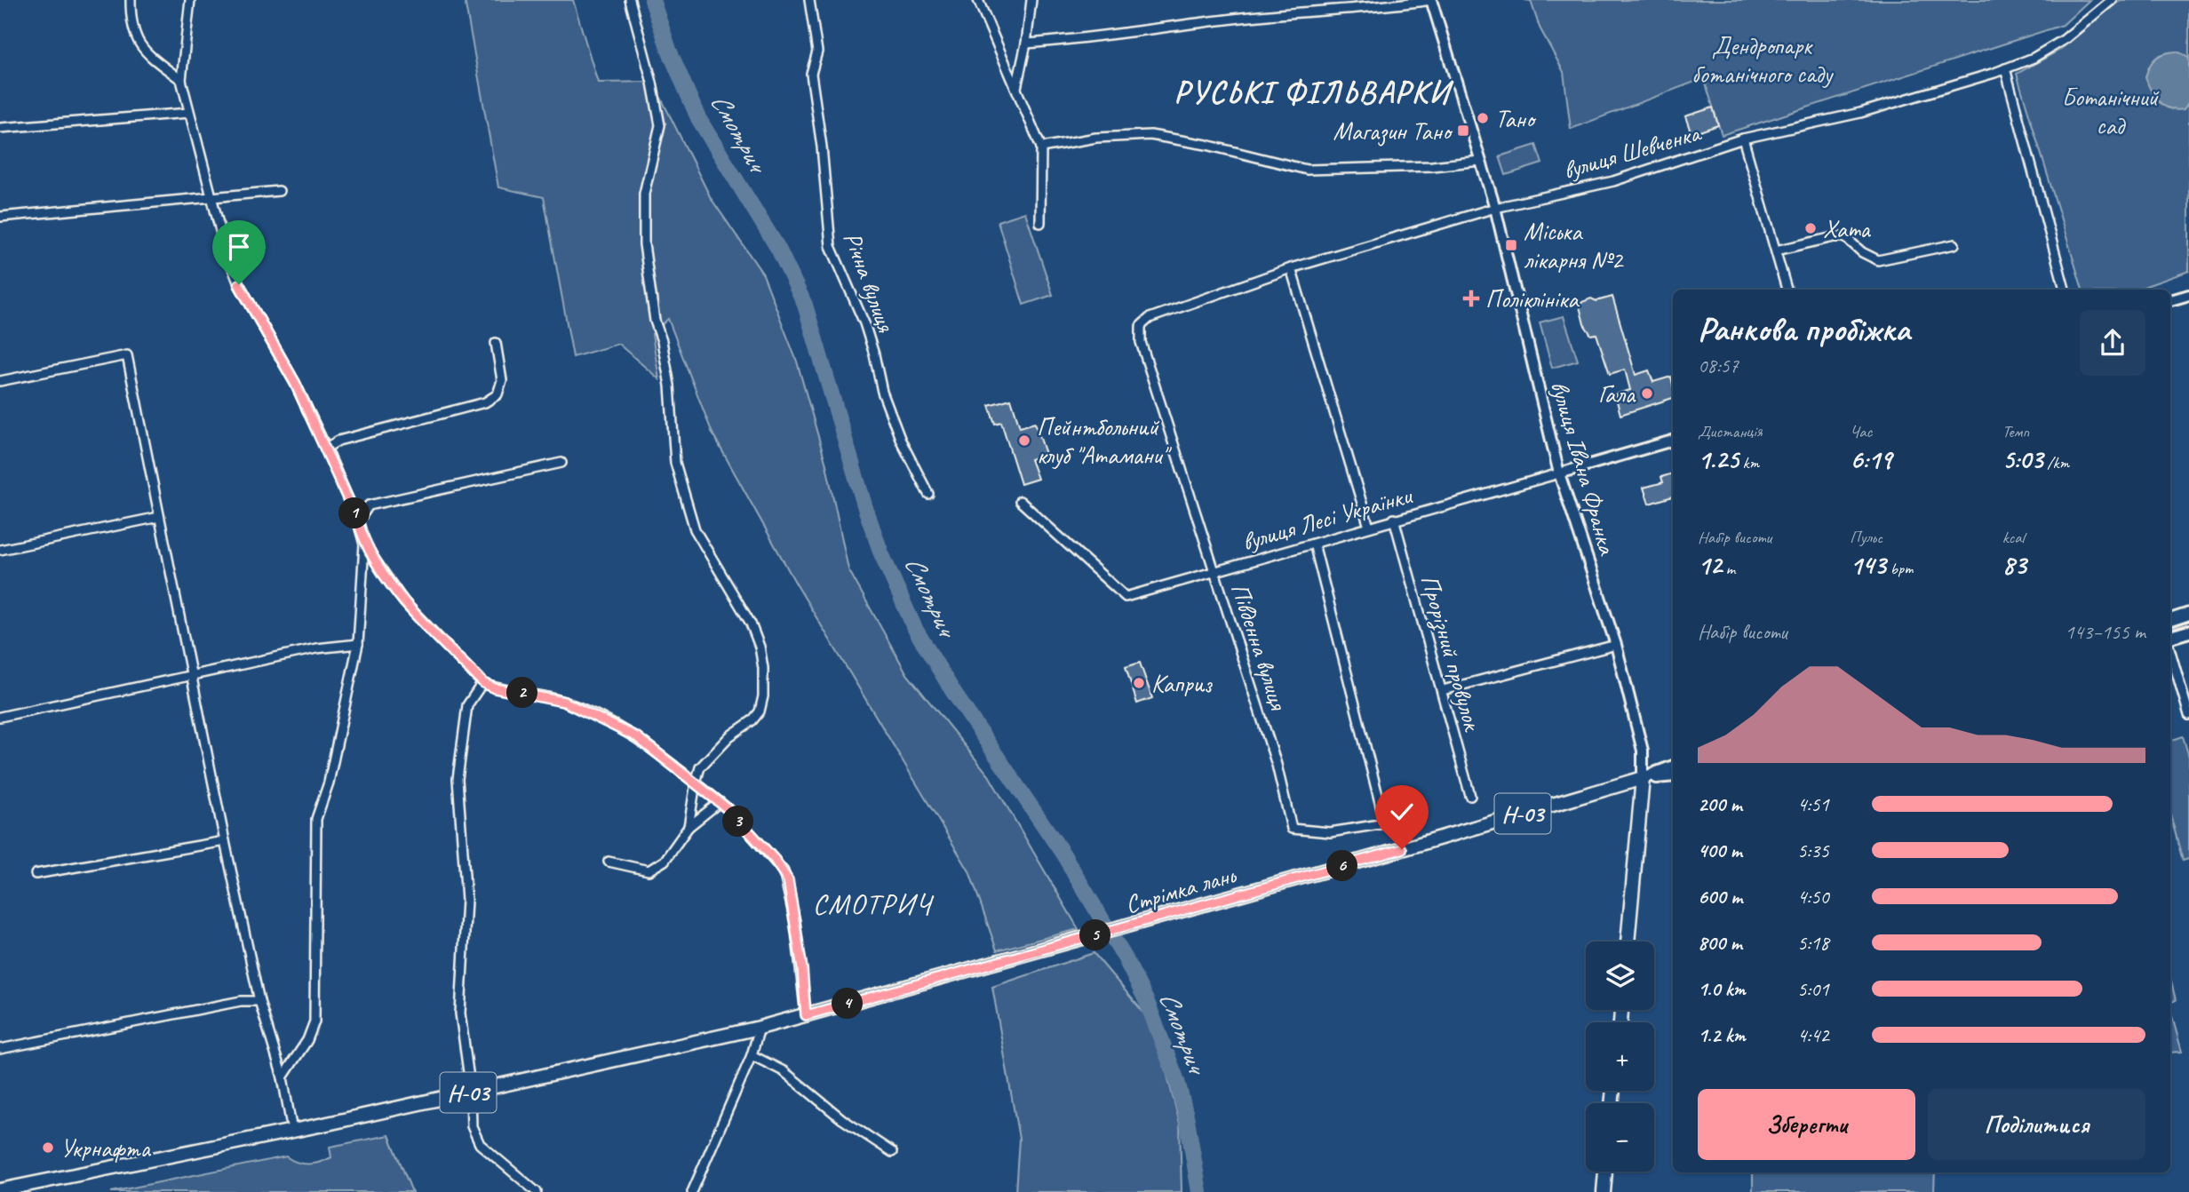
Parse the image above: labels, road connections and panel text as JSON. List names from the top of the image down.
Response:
{
  "streets": {
    "main road": ["вулиця Івана Франка", "Н-03", "Стрімка лань"],
    "street": [
      "вулиця Шевченка",
      "Річна вулиця",
      "вулиця Лесі Українки",
      "Південна вулиця",
      "Прорізний провулок"
    ]
  },
  "crossings": [
    ["вулиця Шевченка", "вулиця Івана Франка"],
    ["вулиця Шевченка", "Південна вулиця"],
    ["вулиця Івана Франка", "вулиця Лесі Українки"],
    ["вулиця Івана Франка", "Стрімка лань"],
    ["вулиця Лесі Українки", "Південна вулиця"],
    ["вулиця Лесі Українки", "Прорізний провулок"],
    ["Н-03", "Стрімка лань"]
  ],
  "districts": ["РУСЬКІ ФІЛЬВАРКИ", "СМОТРИЧ"],
  "water": ["Смотрич"],
  "parks": ["Дендропарк ботанічного саду", "Ботанічний сад"],
  "places": {
    "other": [
      "Тано",
      "Хата",
      "Гала",
      "Пейнтбольний клуб \"Атамани\"",
      "Каприз",
      "Укрнафта"
    ],
    "transit": ["Магазин Тано", "Міська лікарня №2"],
    "health": ["Поліклініка"]
  },
  "page": {
    "heading": ["Ранкова пробіжка", "08:57"],
    "stats": [
      ["Дистанція", "1.25 km"],
      ["Час", "6:19"],
      ["Темп", "5:03 /km"],
      ["Набір висоти", "12 m"],
      ["Пульс", "143 bpm"],
      ["kcal", "83"]
    ],
    "pins": [
      "1",
      "2",
      "3",
      "6",
      "5",
      "4"
    ],
    "chart": ["Набір висоти", "143–155 m"],
    "list": [
      {
        "name": "200 m",
        "note": "4:51"
      },
      {
        "name": "400 m",
        "note": "5:35"
      },
      {
        "name": "600 m",
        "note": "4:50"
      },
      {
        "name": "800 m",
        "note": "5:18"
      },
      {
        "name": "1.0 km",
        "note": "5:01"
      },
      {
        "name": "1.2 km",
        "note": "4:42"
      }
    ],
    "map_buttons": ["+", "−"],
    "buttons": ["Зберегти", "Поділитися"]
  }
}
